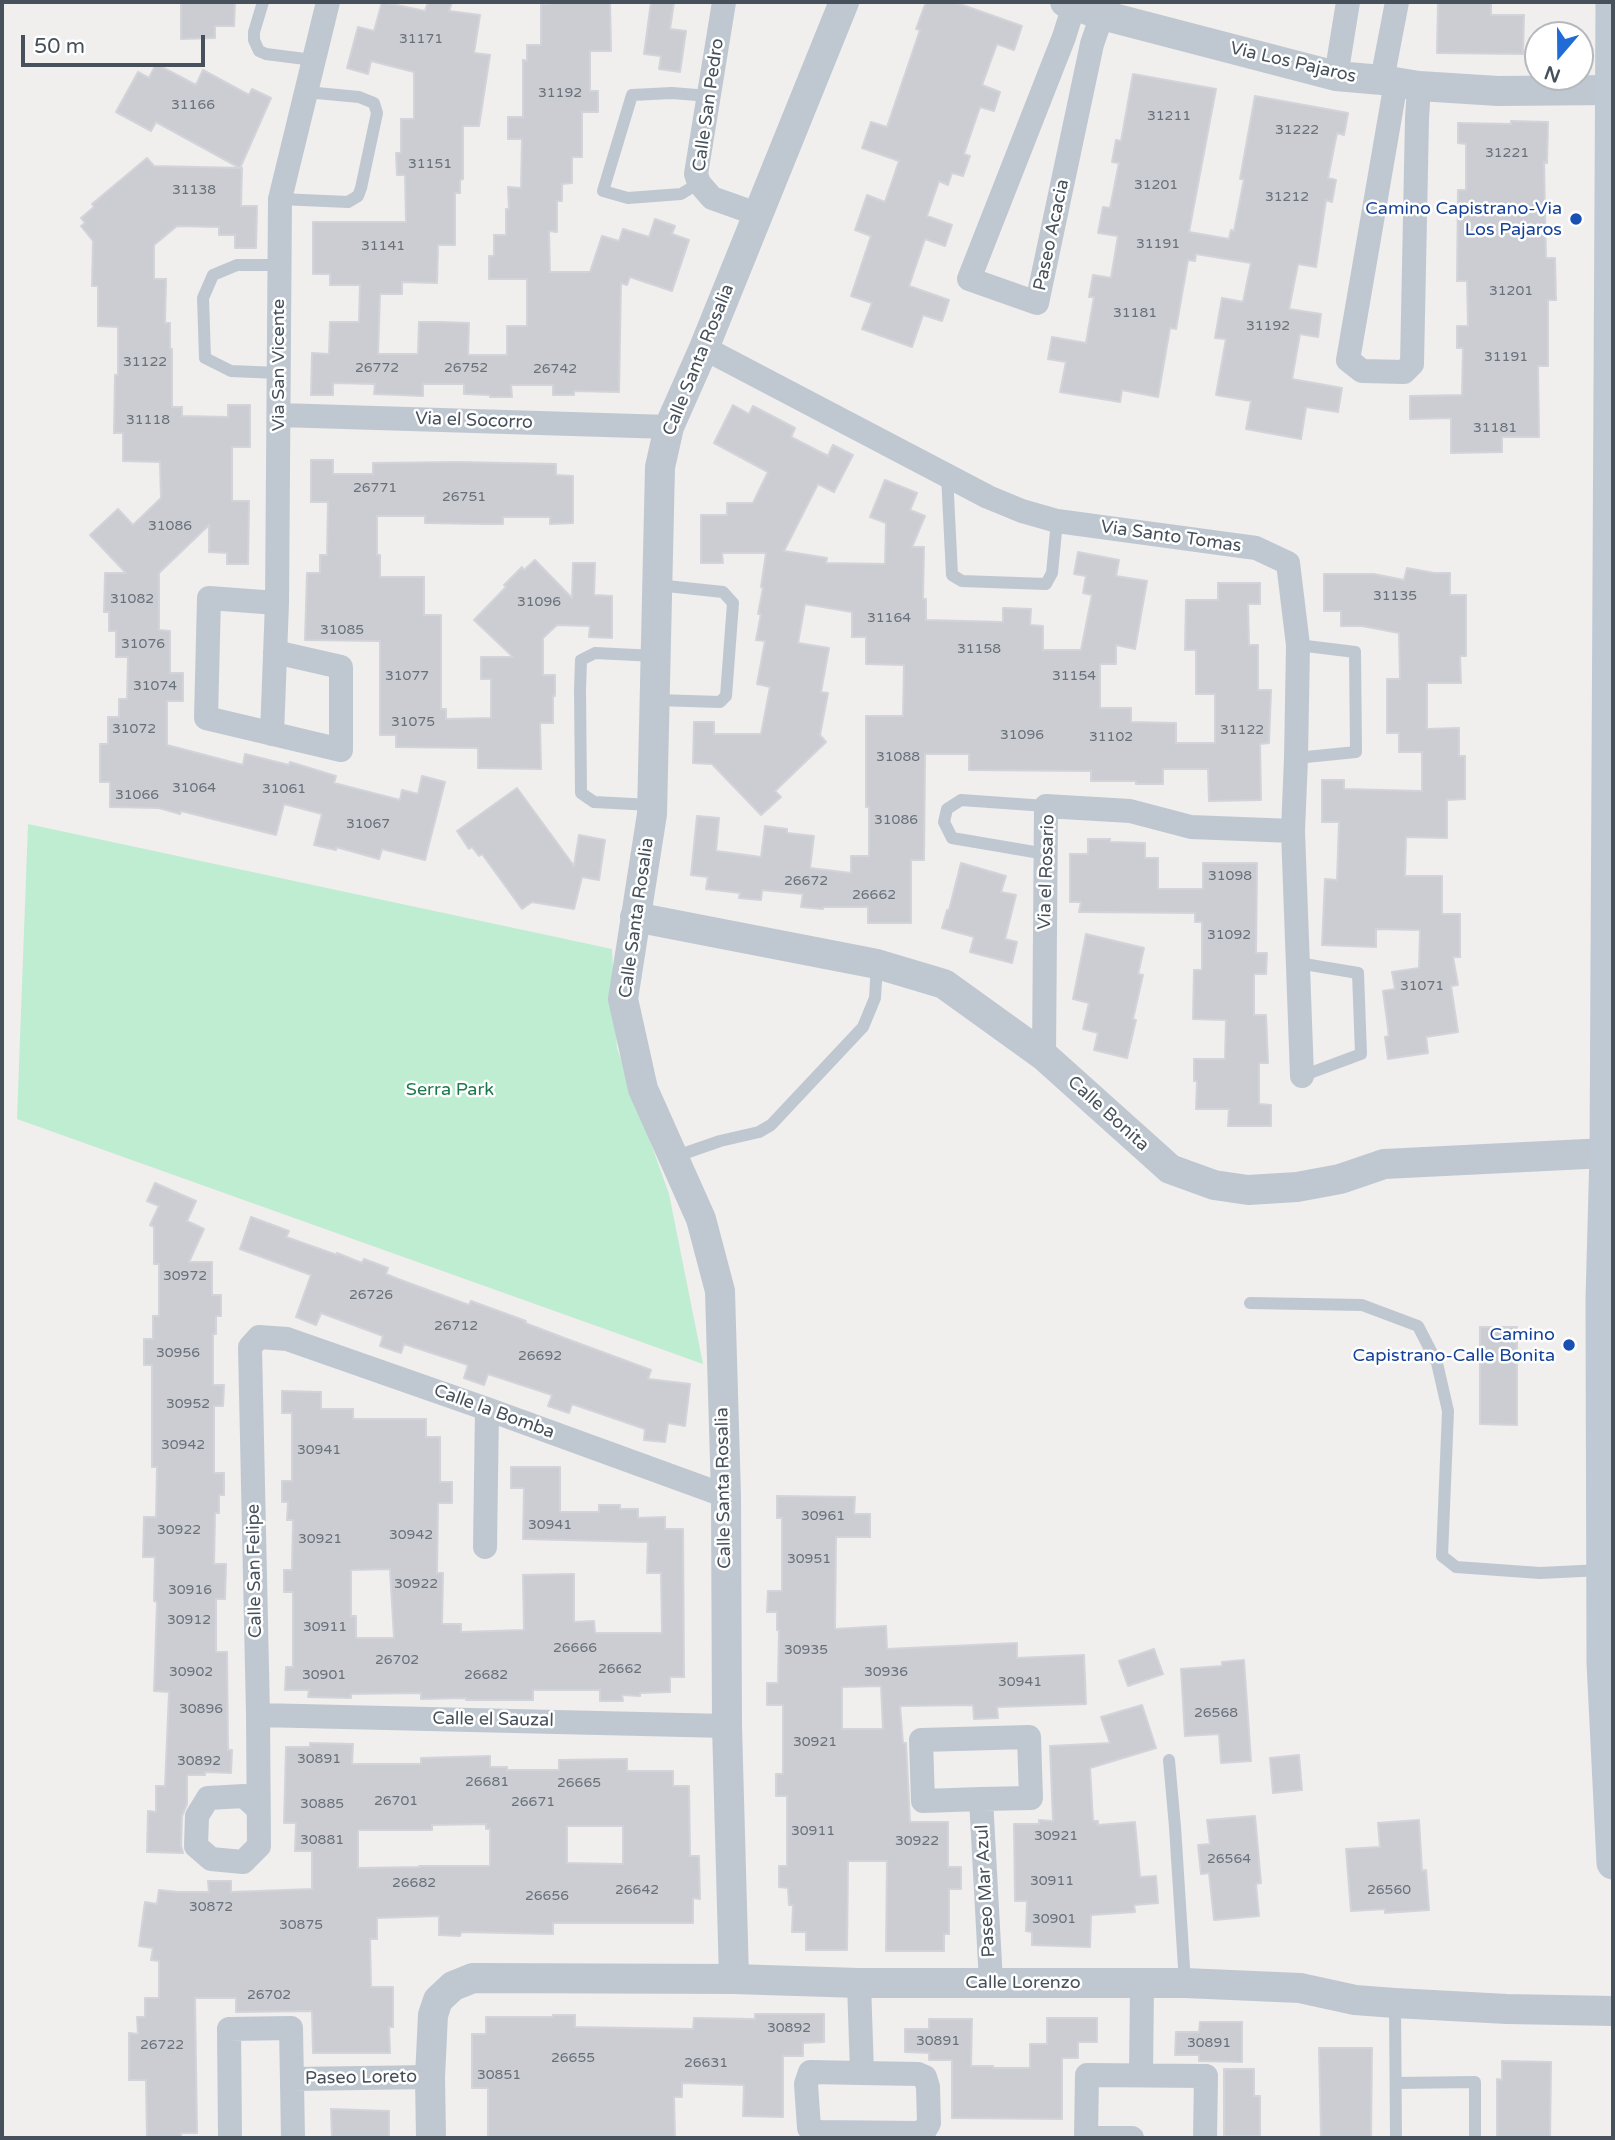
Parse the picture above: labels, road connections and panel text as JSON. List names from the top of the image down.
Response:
{
  "streets": {
    "street": [
      "Via Los Pajaros",
      "Calle San Pedro",
      "Paseo Acacia",
      "Calle Santa Rosalia",
      "Via San Vicente",
      "Via el Socorro",
      "Via Santo Tomas",
      "Via el Rosario",
      "Calle Bonita",
      "Calle la Bomba",
      "Calle San Felipe",
      "Calle el Sauzal",
      "Paseo Mar Azul",
      "Calle Lorenzo",
      "Paseo Loreto"
    ]
  },
  "crossings": [
    ["Via Los Pajaros", "Paseo Acacia"],
    ["Calle San Pedro", "Calle Santa Rosalia"],
    ["Calle Santa Rosalia", "Via el Socorro"],
    ["Calle Santa Rosalia", "Via Santo Tomas"],
    ["Calle Santa Rosalia", "Calle Bonita"],
    ["Calle Santa Rosalia", "Calle la Bomba"],
    ["Calle Santa Rosalia", "Calle el Sauzal"],
    ["Calle Santa Rosalia", "Calle Lorenzo"],
    ["Via San Vicente", "Via el Socorro"],
    ["Via Santo Tomas", "Via el Rosario"],
    ["Via el Rosario", "Calle Bonita"],
    ["Calle la Bomba", "Calle San Felipe"],
    ["Calle San Felipe", "Calle el Sauzal"],
    ["Paseo Mar Azul", "Calle Lorenzo"],
    ["Calle Lorenzo", "Paseo Loreto"]
  ],
  "parks": ["Serra Park"],
  "places": ["Camino Capistrano-Via Los Pajaros", "Camino Capistrano-Calle Bonita"],
  "house_numbers": [
    "31171",
    "31192",
    "31166",
    "31211",
    "31222",
    "31221",
    "31151",
    "31201",
    "31138",
    "31212",
    "31191",
    "31141",
    "31201",
    "31181",
    "31192",
    "31191",
    "31122",
    "26772",
    "26752",
    "26742",
    "31118",
    "31181",
    "26771",
    "26751",
    "31086",
    "31135",
    "31082",
    "31096",
    "31164",
    "31085",
    "31076",
    "31158",
    "31077",
    "31154",
    "31074",
    "31075",
    "31072",
    "31122",
    "31096",
    "31102",
    "31088",
    "31064",
    "31061",
    "31066",
    "31086",
    "31067",
    "31098",
    "26672",
    "26662",
    "31092",
    "31071",
    "30972",
    "26726",
    "26712",
    "30956",
    "26692",
    "30952",
    "30942",
    "30941",
    "30961",
    "30941",
    "30922",
    "30942",
    "30921",
    "30951",
    "30922",
    "30916",
    "30912",
    "30911",
    "26666",
    "30935",
    "26702",
    "26662",
    "30902",
    "30936",
    "30901",
    "26682",
    "30941",
    "30896",
    "26568",
    "30921",
    "30891",
    "30892",
    "26681",
    "26665",
    "26701",
    "26671",
    "30885",
    "30911",
    "30921",
    "30881",
    "30922",
    "26564",
    "30911",
    "26682",
    "26642",
    "26560",
    "26656",
    "30872",
    "30901",
    "30875",
    "26702",
    "30892",
    "30891",
    "30891",
    "26722",
    "26655",
    "26631",
    "30851"
  ],
  "scale_bar": "50 m",
  "north": "bottom"
}
